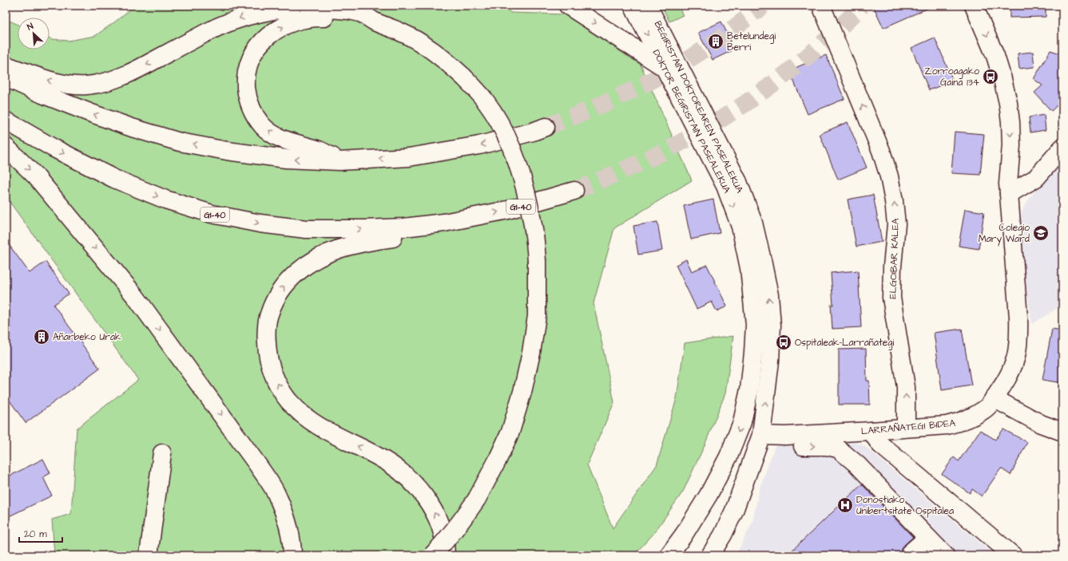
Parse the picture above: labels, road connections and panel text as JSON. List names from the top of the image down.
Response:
{
  "streets": {
    "main road": [
      "BEGIRISTAIN DOKTOREAREN PASEALEKUA",
      "DOKTOR BEGIRISTAIN PASEALEKUA",
      "GI-40",
      "ELGOIBAR KALEA",
      "LARRAÑATEGI BIDEA"
    ]
  },
  "crossings": [
    ["BEGIRISTAIN DOKTOREAREN PASEALEKUA", "DOKTOR BEGIRISTAIN PASEALEKUA"],
    ["BEGIRISTAIN DOKTOREAREN PASEALEKUA", "LARRAÑATEGI BIDEA"],
    ["ELGOIBAR KALEA", "LARRAÑATEGI BIDEA"]
  ],
  "one_way": ["DOKTOR BEGIRISTAIN PASEALEKUA", "ELGOIBAR KALEA"],
  "places": {
    "building": ["Betelundegi Berri", "Añarbeko Urak"],
    "bus stop": ["Zorroagako Gaina 134", "Ospitaleak-Larrañategi"],
    "school or university": ["Colegio Mary Ward"],
    "hospital": ["Donostiako Unibertsitate Ospitalea"]
  },
  "scale_bar": "20 m",
  "north": "top left"
}
